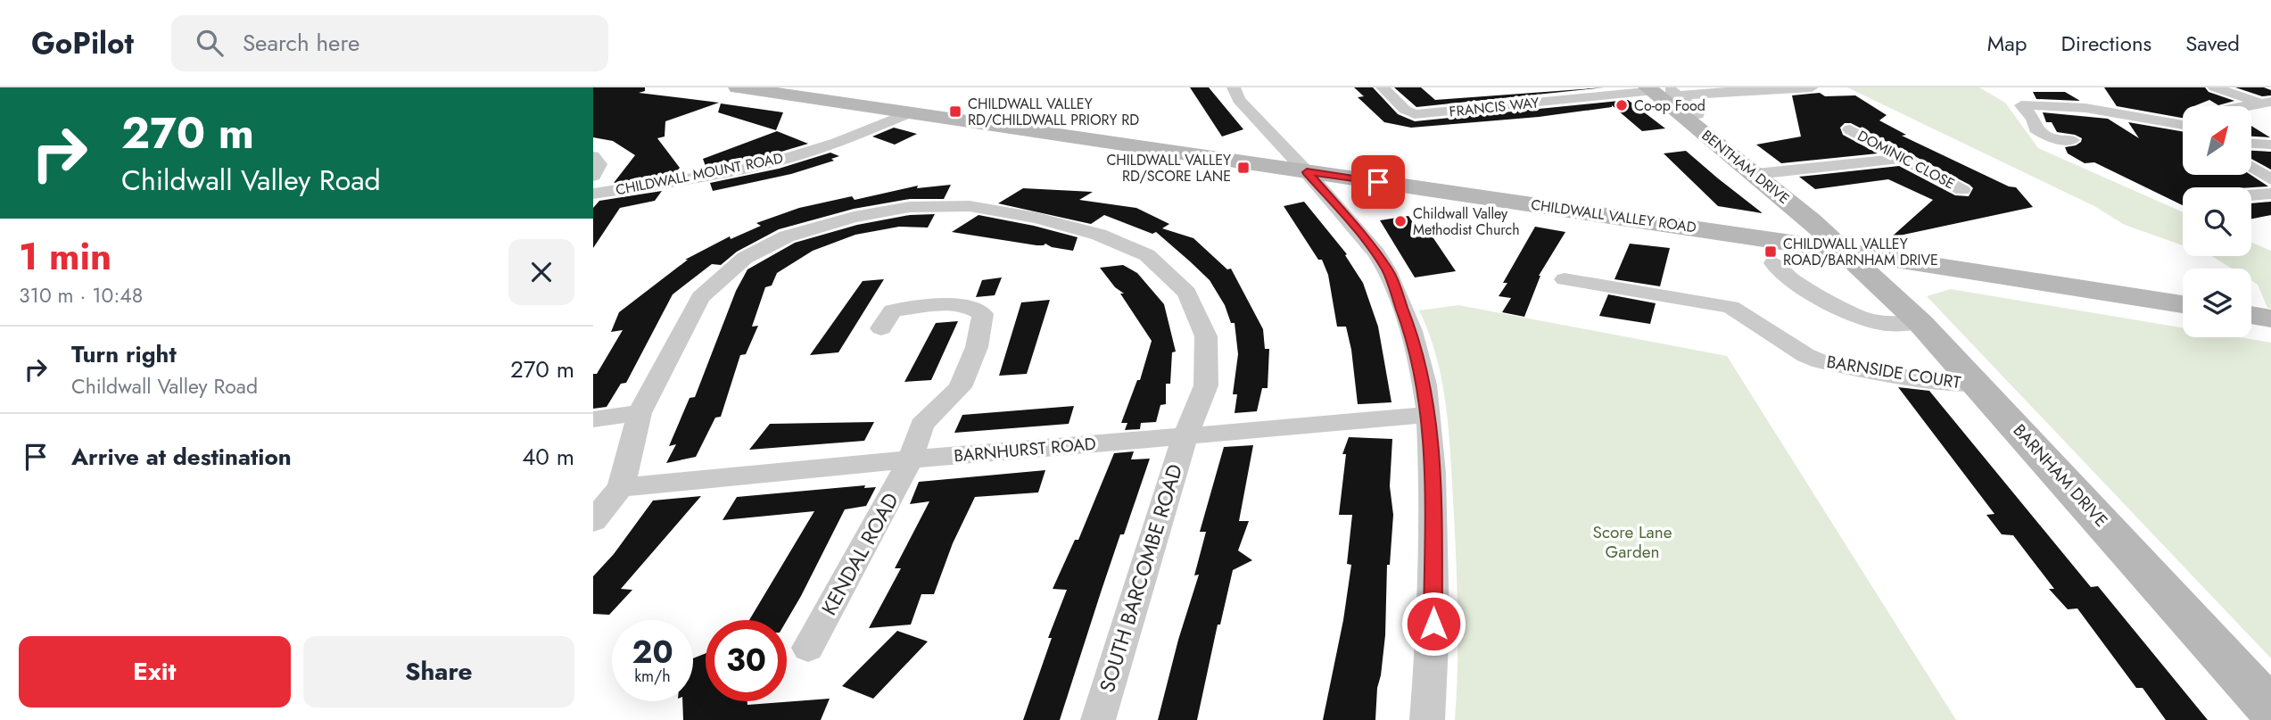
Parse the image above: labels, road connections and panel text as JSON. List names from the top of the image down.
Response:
{
  "streets": {
    "main road": ["BENTHAM DRIVE", "CHILDWALL VALLEY ROAD", "BARNHAM DRIVE"],
    "street": [
      "FRANCIS WAY",
      "DOMINIC CLOSE",
      "CHILDWALL MOUNT ROAD",
      "BARNSIDE COURT",
      "BARNHURST ROAD",
      "KENDAL ROAD",
      "SOUTH BARCOMBE ROAD"
    ]
  },
  "crossings": [
    ["FRANCIS WAY", "BENTHAM DRIVE"],
    ["BENTHAM DRIVE", "CHILDWALL VALLEY ROAD"],
    ["BENTHAM DRIVE", "BARNHAM DRIVE"],
    ["CHILDWALL MOUNT ROAD", "CHILDWALL VALLEY ROAD"],
    ["CHILDWALL VALLEY ROAD", "BARNHAM DRIVE"],
    ["BARNSIDE COURT", "BARNHAM DRIVE"],
    ["BARNHURST ROAD", "KENDAL ROAD"],
    ["BARNHURST ROAD", "SOUTH BARCOMBE ROAD"]
  ],
  "parks": ["Score Lane Garden"],
  "places": {
    "other": ["Co-op Food", "Childwall Valley Methodist Church"],
    "transit": ["CHILDWALL VALLEY RD/CHILDWALL PRIORY RD", "CHILDWALL VALLEY RD/SCORE LANE", "CHILDWALL VALLEY ROAD/BARNHAM DRIVE"]
  },
  "north": "top right",
  "page": {
    "header": "GoPilot",
    "search": "Search here",
    "nav": ["Map", "Directions", "Saved"],
    "turn": ["270 m", "Childwall Valley Road"],
    "heading": ["1 min", "310 m · 10:48"],
    "list": [
      {
        "name": "Turn right",
        "note": "Childwall Valley Road",
        "value": "270 m"
      },
      {
        "name": "Arrive at destination",
        "value": "40 m"
      }
    ],
    "speed": "20 km/h",
    "limit": "30",
    "buttons": ["Exit", "Share"]
  }
}
